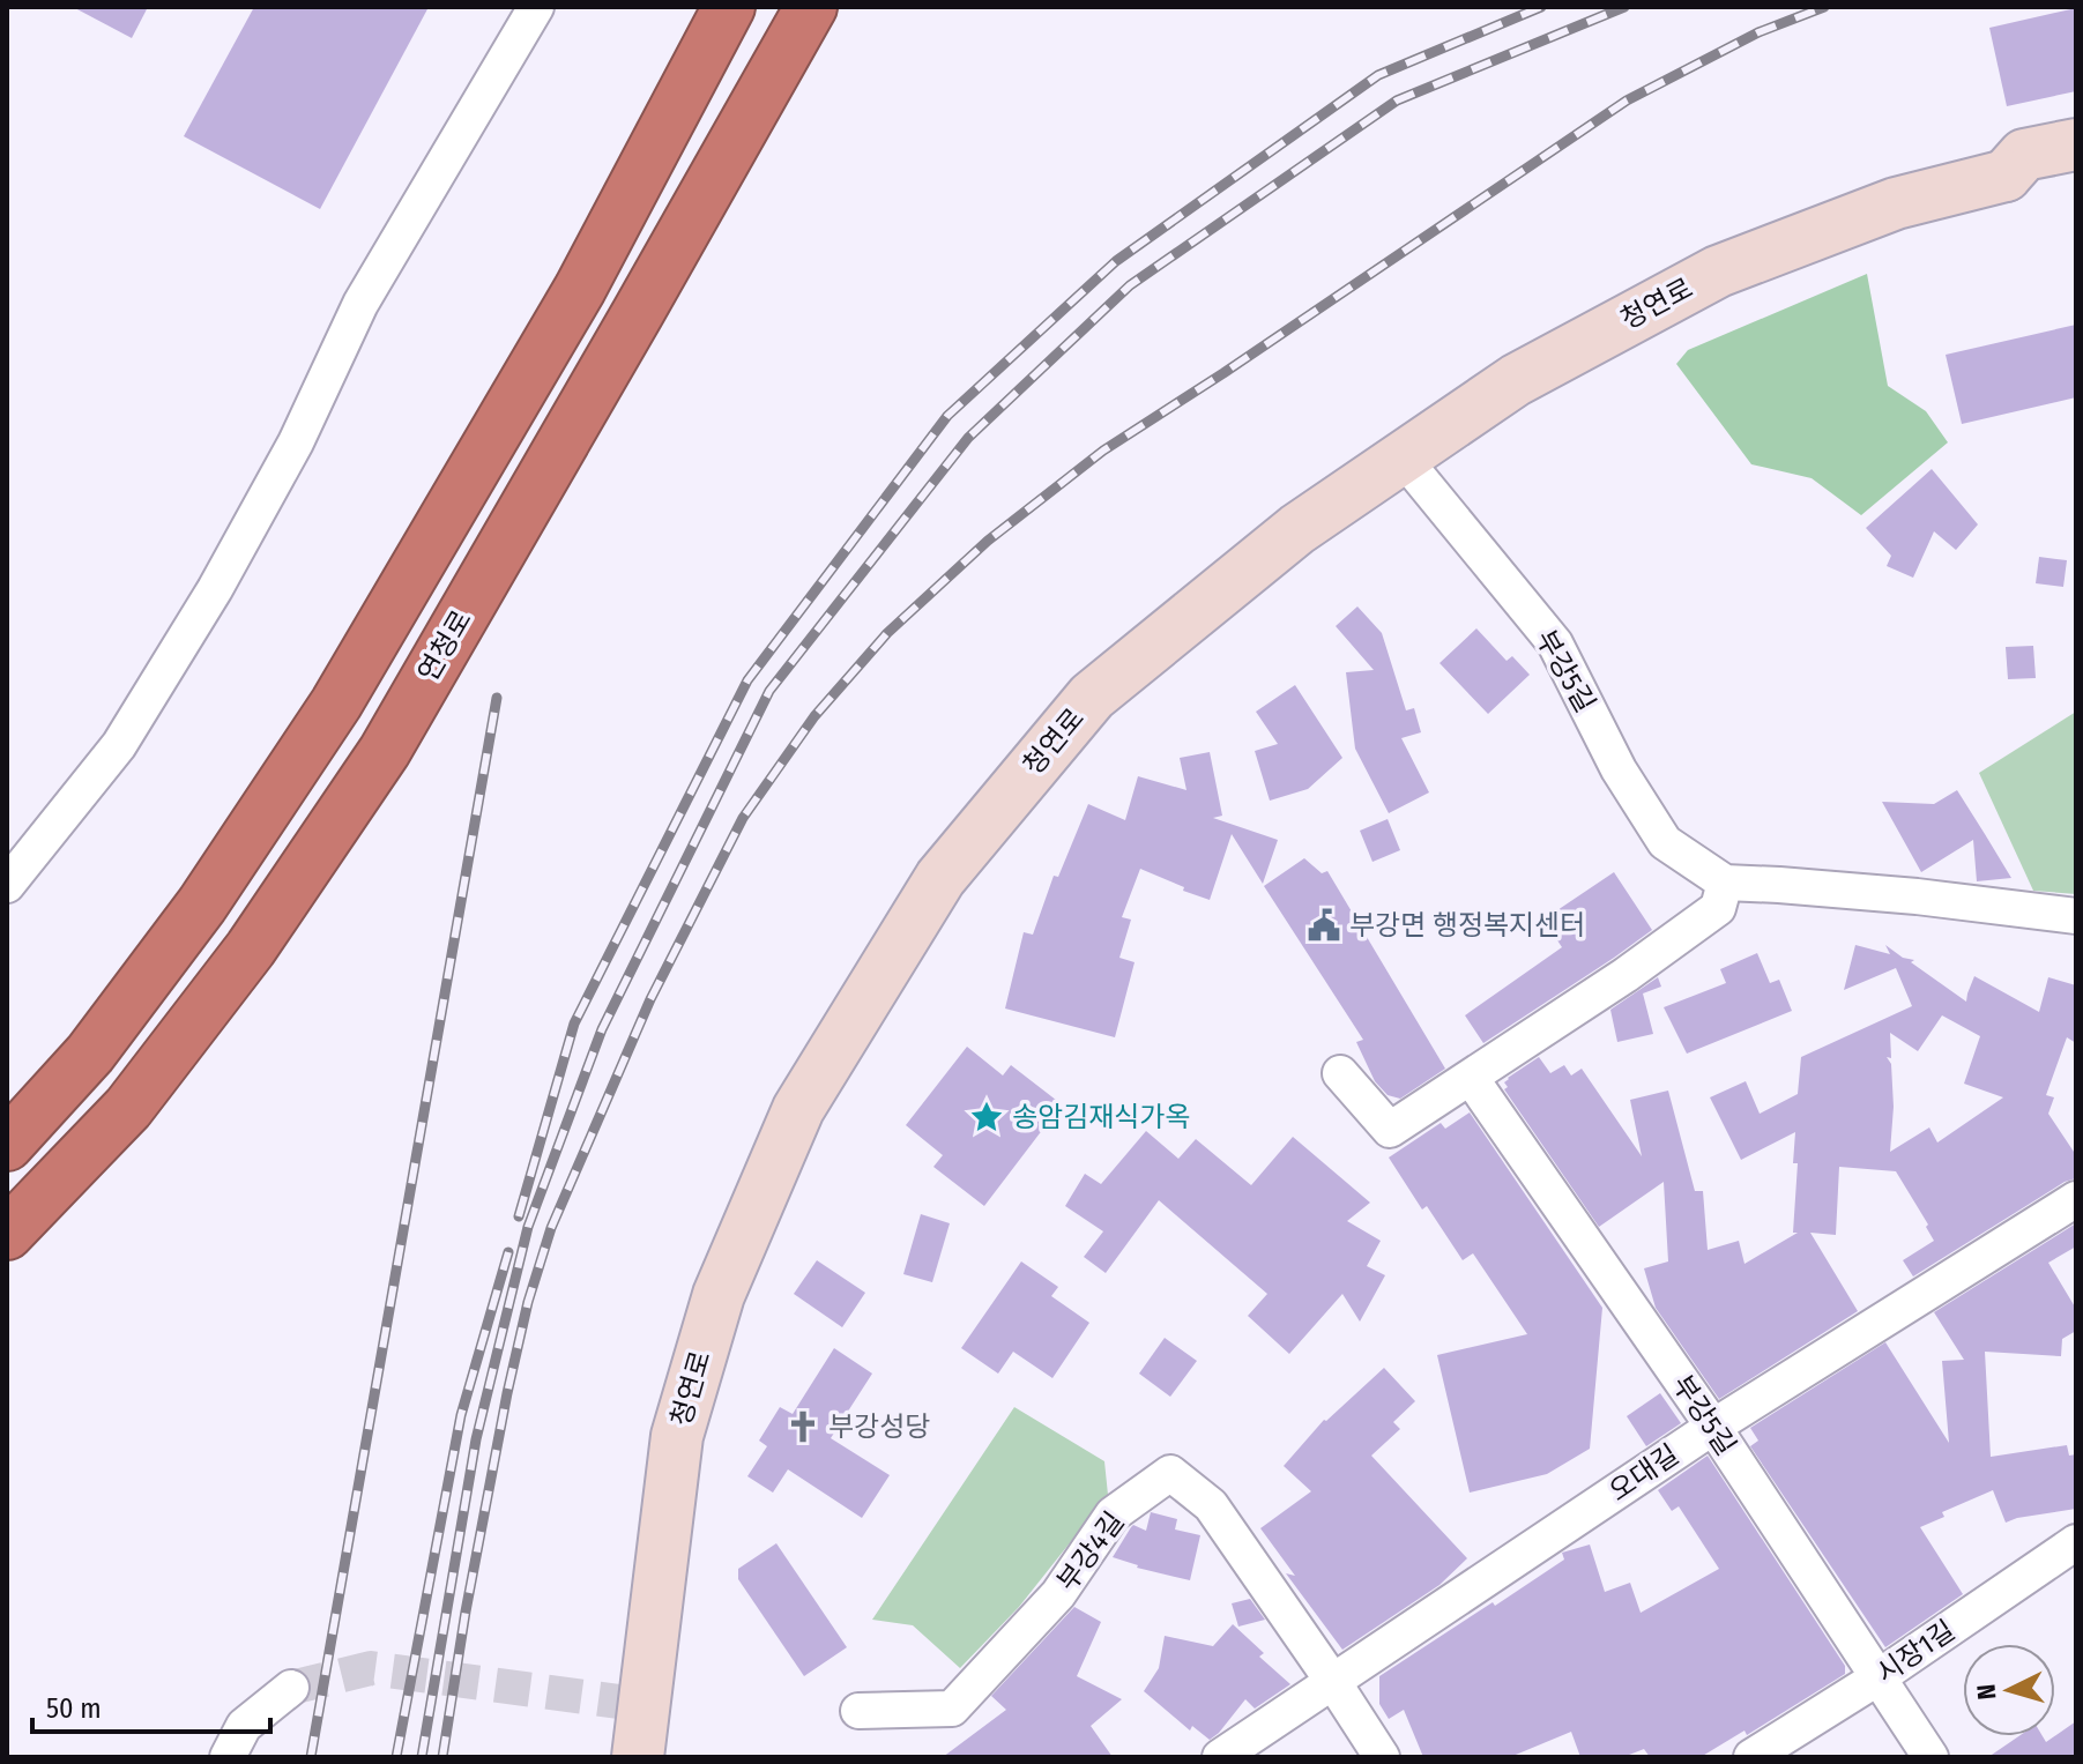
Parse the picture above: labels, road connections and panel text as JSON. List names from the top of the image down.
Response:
{
  "streets": {
    "highway": ["연청로"],
    "main road": ["청연로"],
    "street": [
      "부강5길",
      "오대길",
      "부강4길",
      "시장1길"
    ]
  },
  "crossings": [
    ["청연로", "부강5길"],
    ["부강5길", "오대길"],
    ["부강5길", "시장1길"],
    ["오대길", "부강4길"]
  ],
  "places": {
    "public building": ["부강면 행정복지센터"],
    "place": ["송암김재식가옥"],
    "church": ["부강성당"]
  },
  "scale_bar": "50 m",
  "north": "left"
}
